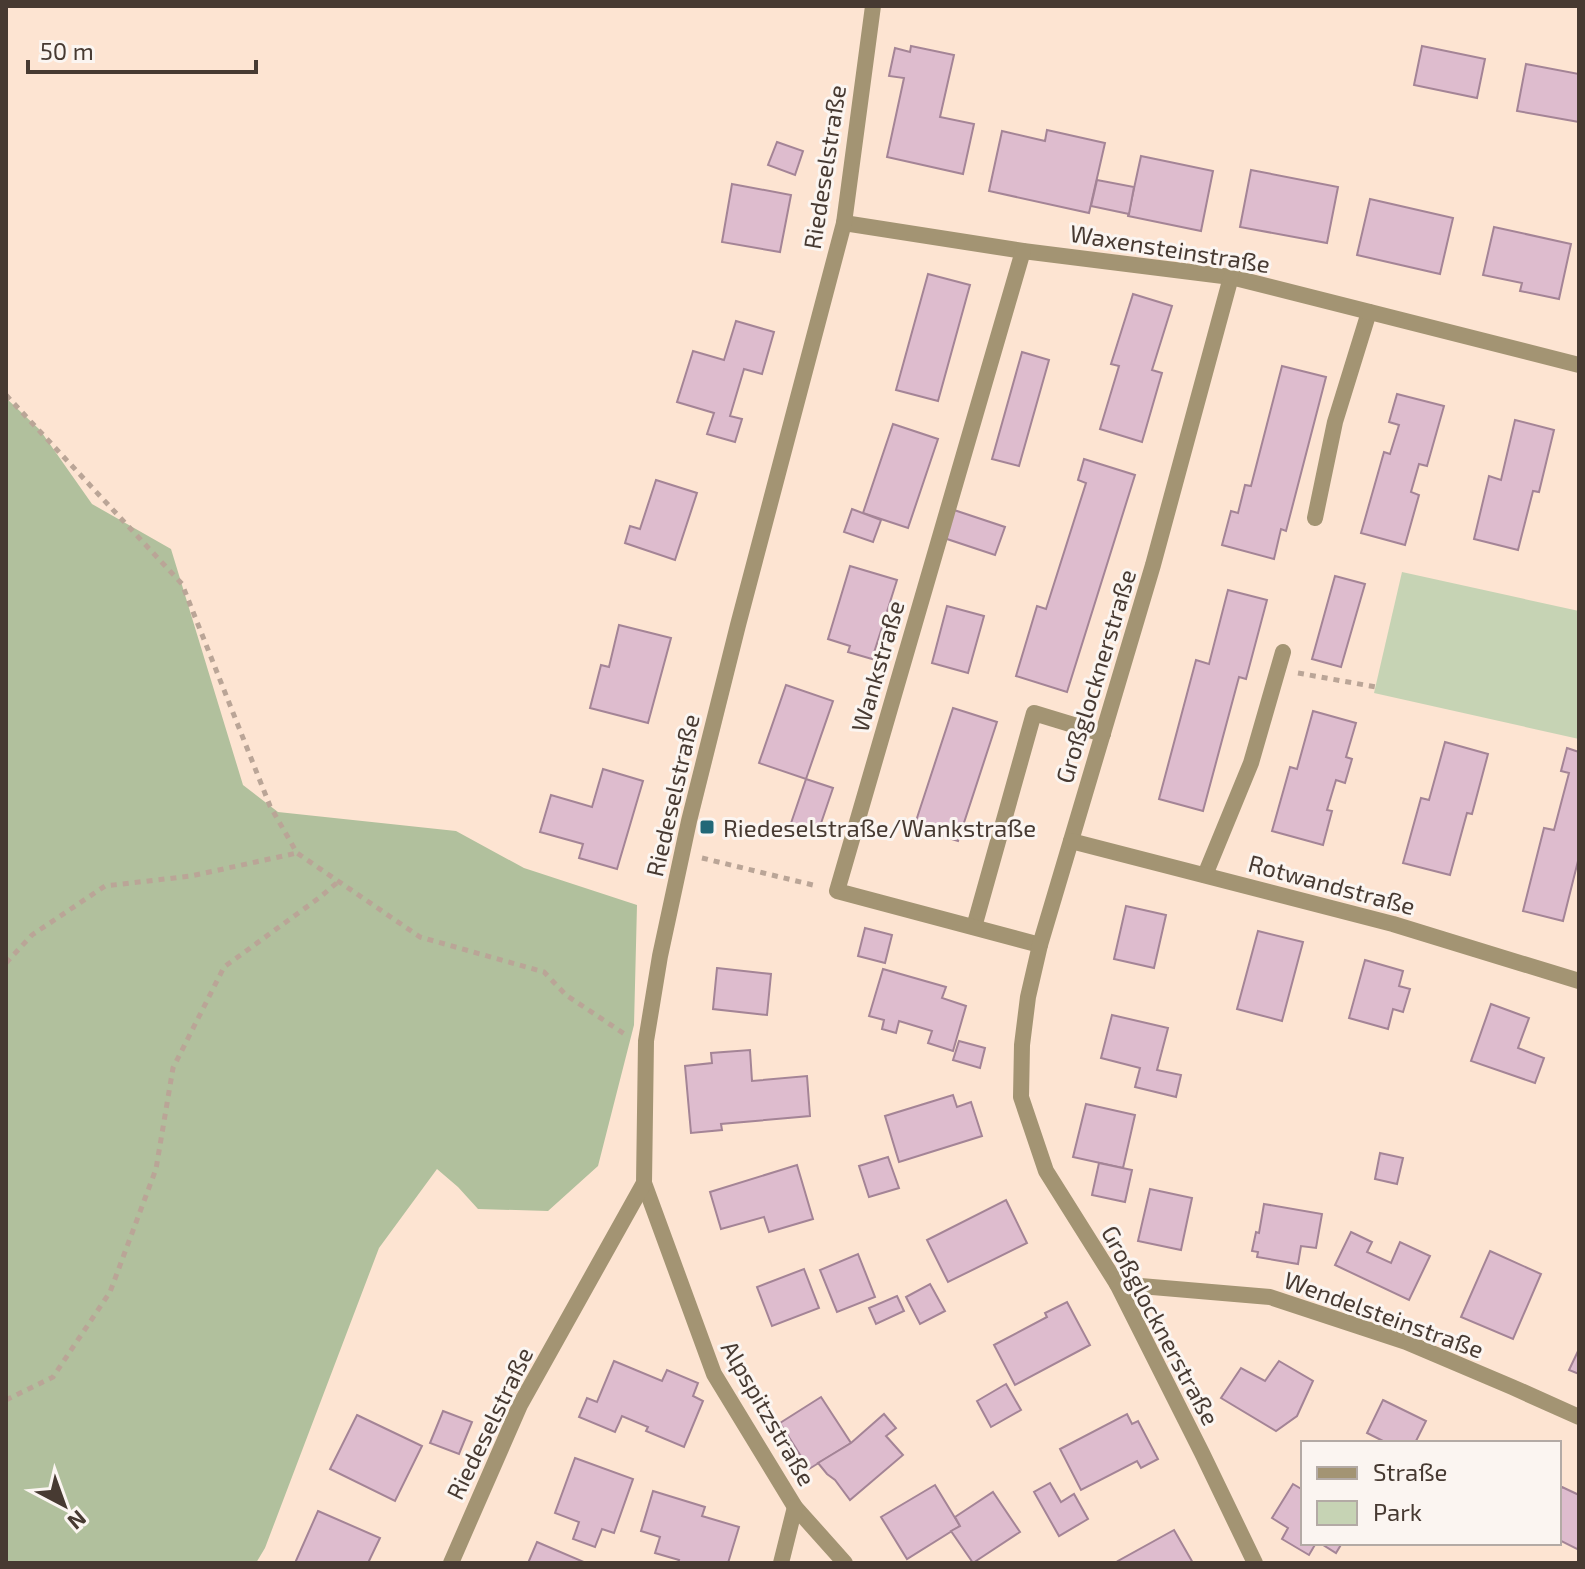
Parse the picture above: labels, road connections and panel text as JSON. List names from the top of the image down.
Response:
{
  "streets": {
    "street": [
      "Riedeselstraße",
      "Waxensteinstraße",
      "Wankstraße",
      "Großglocknerstraße",
      "Rotwandstraße",
      "Wendelsteinstraße",
      "Alpspitzstraße"
    ]
  },
  "crossings": [
    ["Riedeselstraße", "Waxensteinstraße"],
    ["Riedeselstraße", "Alpspitzstraße"],
    ["Waxensteinstraße", "Wankstraße"],
    ["Waxensteinstraße", "Großglocknerstraße"],
    ["Großglocknerstraße", "Rotwandstraße"],
    ["Großglocknerstraße", "Wendelsteinstraße"]
  ],
  "places": {
    "transit": ["Riedeselstraße/Wankstraße"]
  },
  "legend": ["Straße", "Park"],
  "scale_bar": "50 m",
  "north": "bottom right"
}
